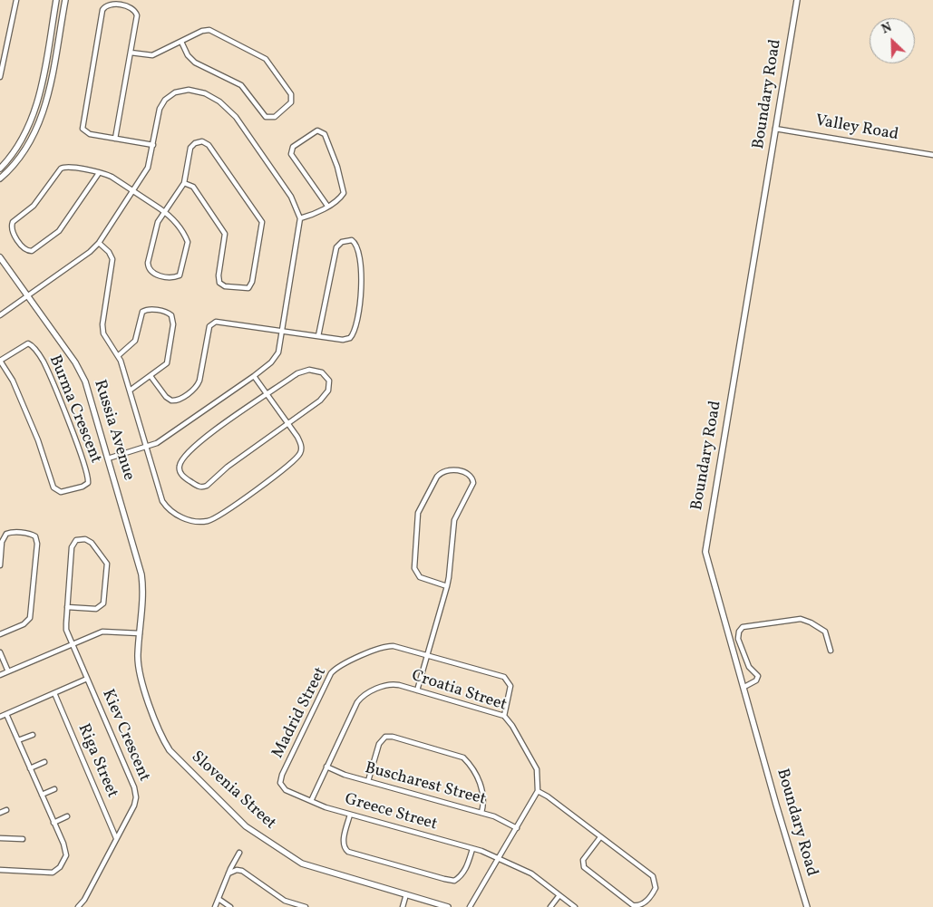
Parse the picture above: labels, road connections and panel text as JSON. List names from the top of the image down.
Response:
{
  "streets": {
    "street": [
      "Boundary Road",
      "Valley Road",
      "Burma Crescent",
      "Russia Avenue",
      "Croatia Street",
      "Madrid Street",
      "Kiev Crescent",
      "Riga Street",
      "Buscharest Street",
      "Slovenia Street",
      "Greece Street"
    ]
  },
  "crossings": [
    ["Boundary Road", "Valley Road"],
    ["Russia Avenue", "Slovenia Street"],
    ["Croatia Street", "Madrid Street"],
    ["Croatia Street", "Buscharest Street"],
    ["Croatia Street", "Greece Street"],
    ["Madrid Street", "Greece Street"],
    ["Kiev Crescent", "Riga Street"]
  ],
  "north": "top left"
}
